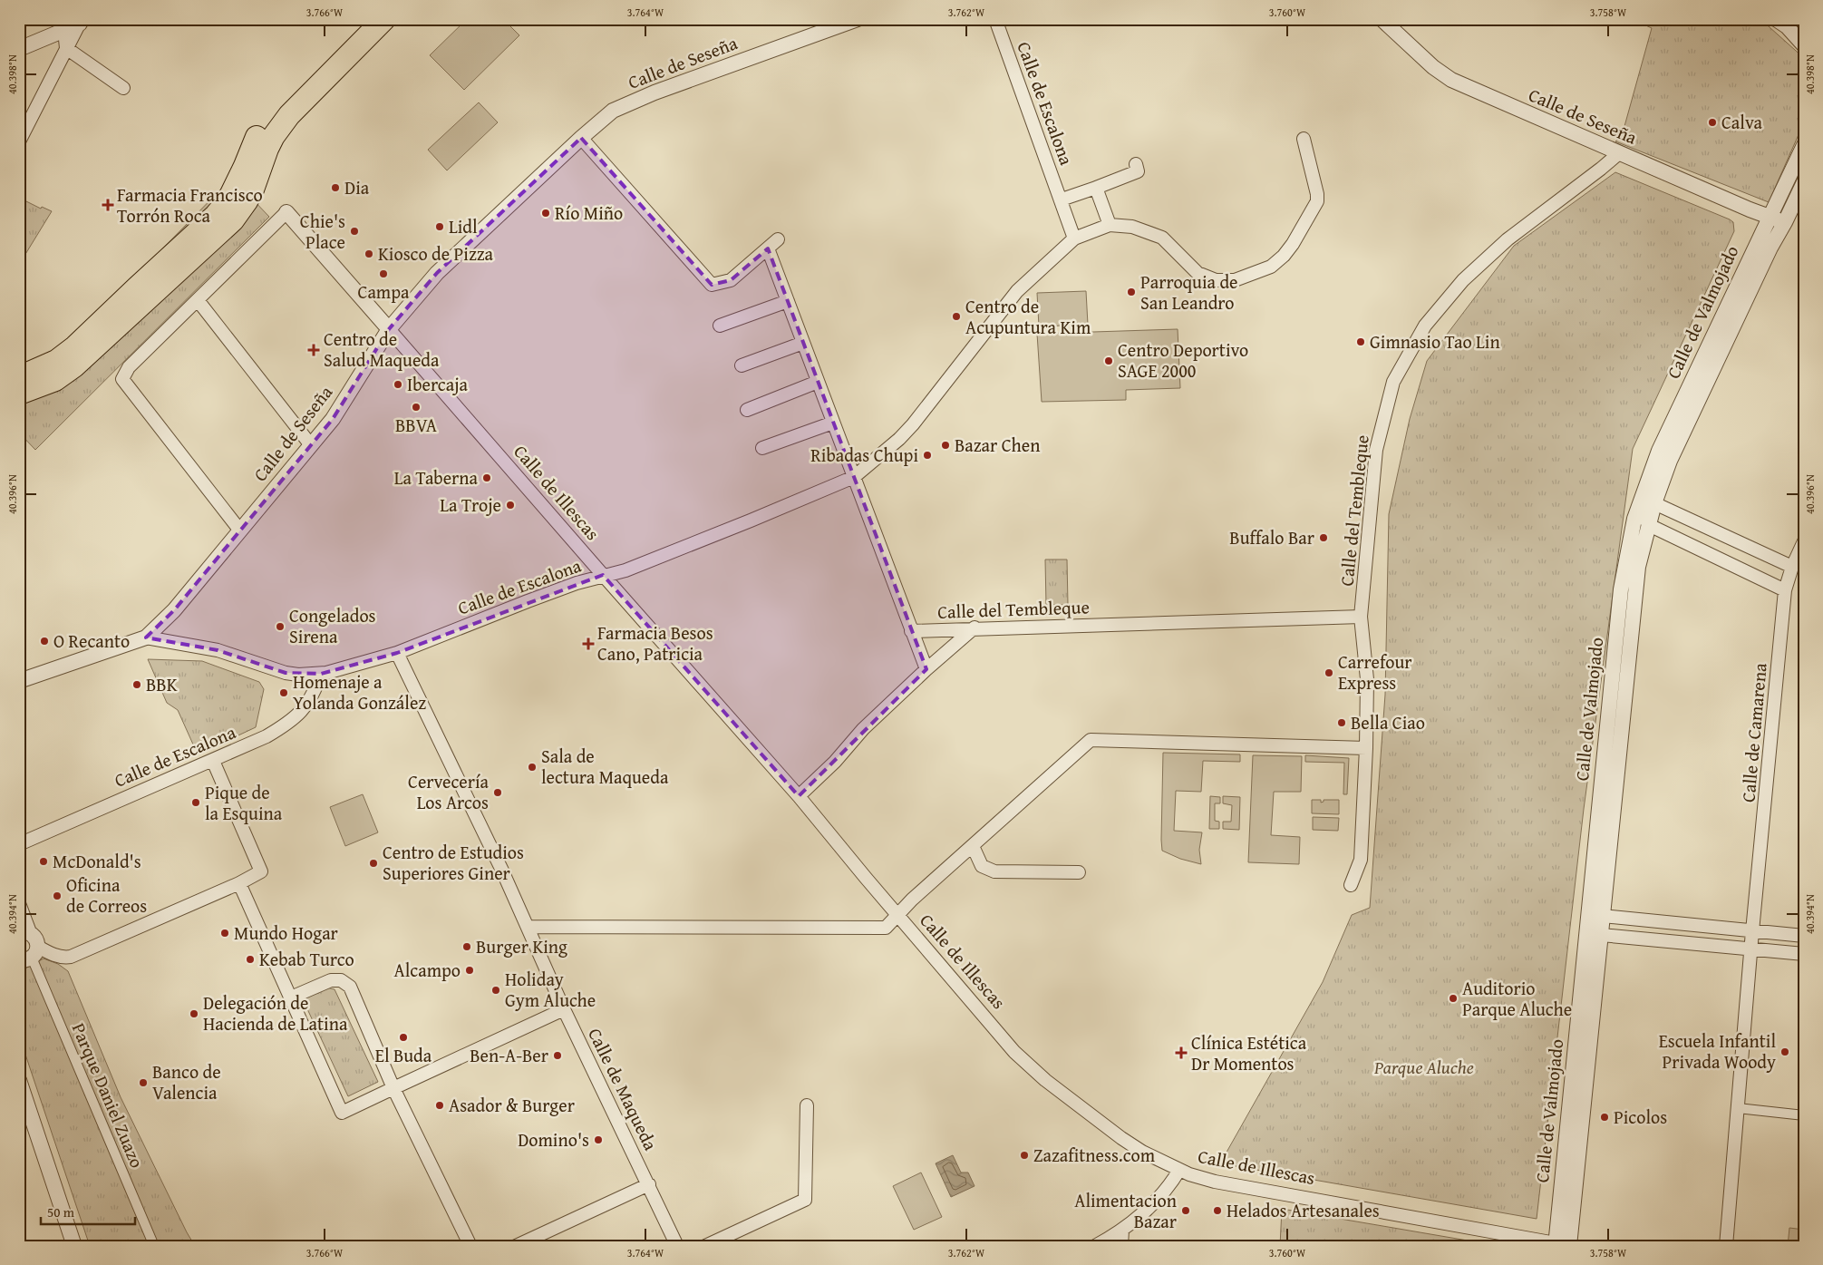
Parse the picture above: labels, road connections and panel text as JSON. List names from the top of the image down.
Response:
{
  "streets": {
    "street": [
      "Calle de Seseña",
      "Calle de Escalona",
      "Calle de Valmojado",
      "Calle de Illescas",
      "Calle del Tembleque",
      "Calle de Camarena",
      "Calle de Maqueda",
      "Parque Daniel Zuazo"
    ]
  },
  "crossings": [
    ["Calle de Seseña", "Calle de Escalona"],
    ["Calle de Seseña", "Calle de Valmojado"],
    ["Calle de Seseña", "Calle de Illescas"],
    ["Calle de Seseña", "Calle del Tembleque"],
    ["Calle de Escalona", "Calle de Illescas"],
    ["Calle de Escalona", "Calle de Maqueda"],
    ["Calle de Valmojado", "Calle de Illescas"],
    ["Calle de Illescas", "Calle de Maqueda"]
  ],
  "parks": ["Parque Aluche"],
  "places": {
    "other": [
      "Calva",
      "Dia",
      "Río Miño",
      "Lidl",
      "Chie's Place",
      "Kiosco de Pizza",
      "Campa",
      "Parroquia de San Leandro",
      "Centro de Acupuntura Kim",
      "Gimnasio Tao Lin",
      "Centro Deportivo SAGE 2000",
      "Ibercaja",
      "BBVA",
      "Bazar Chen",
      "Ribadas Chupi",
      "La Taberna",
      "La Troje",
      "Buffalo Bar",
      "Congelados Sirena",
      "O Recanto",
      "Carrefour Express",
      "BBK",
      "Homenaje a Yolanda González",
      "Bella Ciao",
      "Sala de lectura Maqueda",
      "Cervecería Los Arcos",
      "Pique de la Esquina",
      "McDonald's",
      "Centro de Estudios Superiores Giner",
      "Oficina de Correos",
      "Mundo Hogar",
      "Burger King",
      "Kebab Turco",
      "Alcampo",
      "Holiday Gym Aluche",
      "Auditorio Parque Aluche",
      "Delegación de Hacienda de Latina",
      "El Buda",
      "Escuela Infantil Privada Woody",
      "Ben-A-Ber",
      "Banco de Valencia",
      "Asador & Burger",
      "Picolos",
      "Domino's",
      "Zazafitness.com",
      "Alimentacion Bazar",
      "Helados Artesanales"
    ],
    "health": [
      "Farmacia Francisco Torrón Roca",
      "Centro de Salud Maqueda",
      "Farmacia Besos Cano, Patricia",
      "Clínica Estética Dr Momentos"
    ]
  },
  "scale_bar": "50 m",
  "coordinates": [
    "3.766°W",
    "3.764°W",
    "3.762°W",
    "3.760°W",
    "3.758°W",
    "40.398°N",
    "40.396°N",
    "40.394°N"
  ]
}
